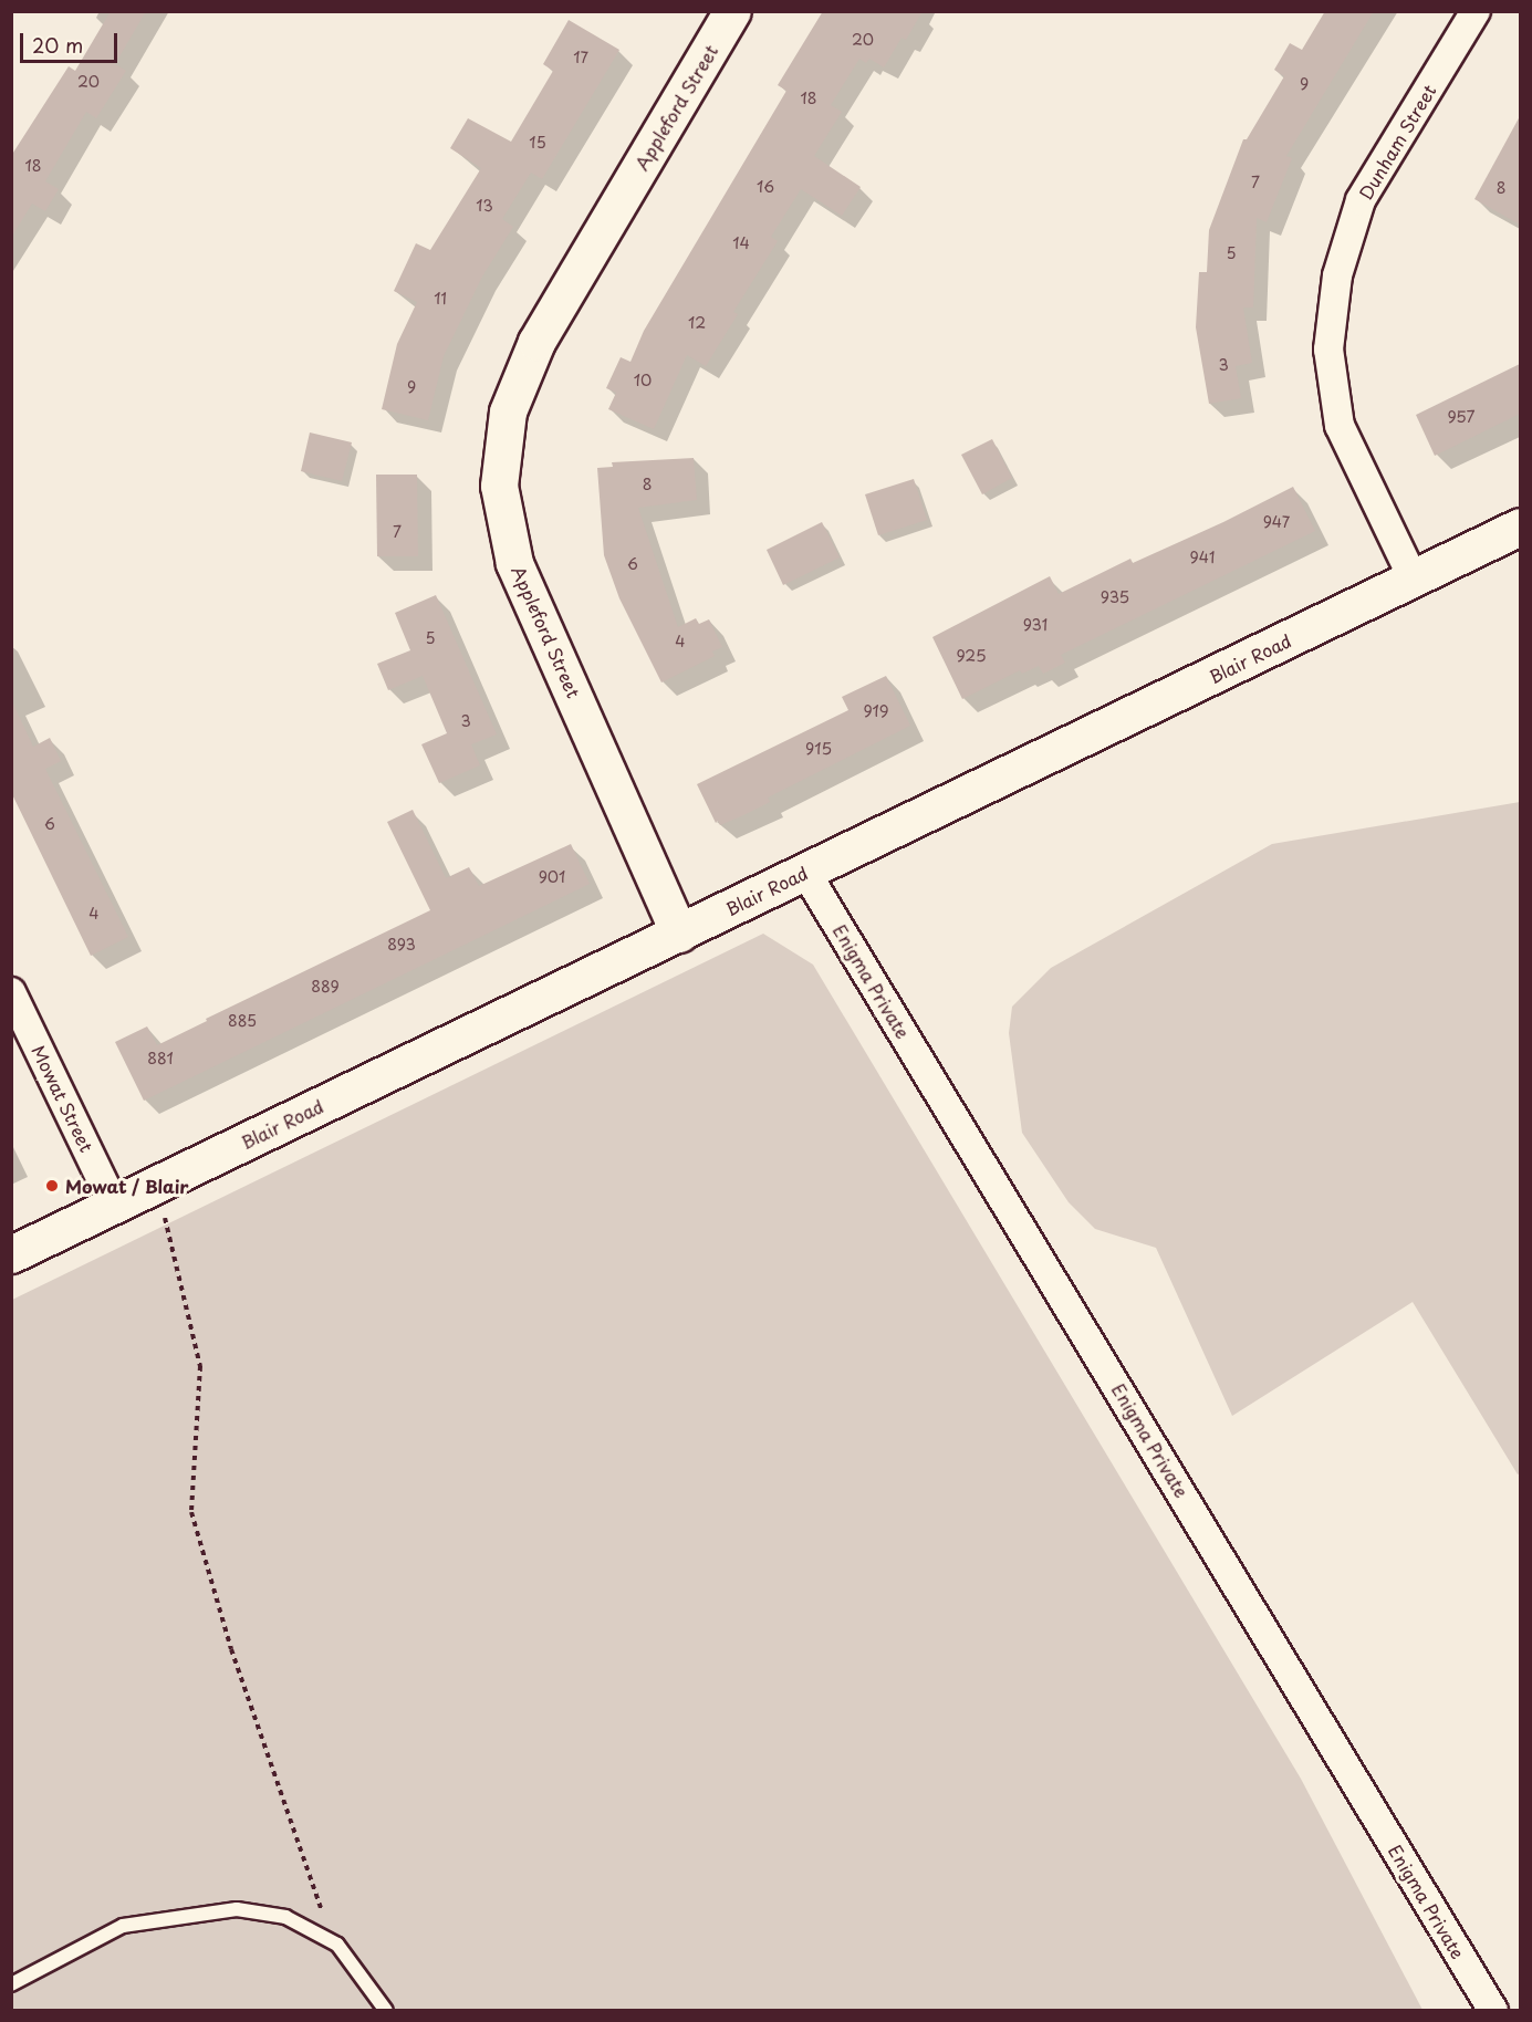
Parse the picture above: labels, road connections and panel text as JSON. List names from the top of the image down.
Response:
{
  "streets": {
    "main road": ["Appleford Street", "Blair Road"],
    "street": ["Dunham Street", "Enigma Private", "Mowat Street"]
  },
  "crossings": [
    ["Appleford Street", "Blair Road"],
    ["Dunham Street", "Blair Road"],
    ["Blair Road", "Enigma Private"],
    ["Blair Road", "Mowat Street"]
  ],
  "places": ["Mowat / Blair"],
  "house_numbers": [
    "20",
    "17",
    "20",
    "9",
    "18",
    "15",
    "18",
    "7",
    "16",
    "8",
    "13",
    "14",
    "5",
    "11",
    "12",
    "3",
    "10",
    "9",
    "957",
    "8",
    "947",
    "7",
    "941",
    "6",
    "935",
    "931",
    "5",
    "4",
    "925",
    "919",
    "3",
    "915",
    "6",
    "901",
    "4",
    "893",
    "889",
    "885",
    "881"
  ],
  "scale_bar": "20 m"
}
